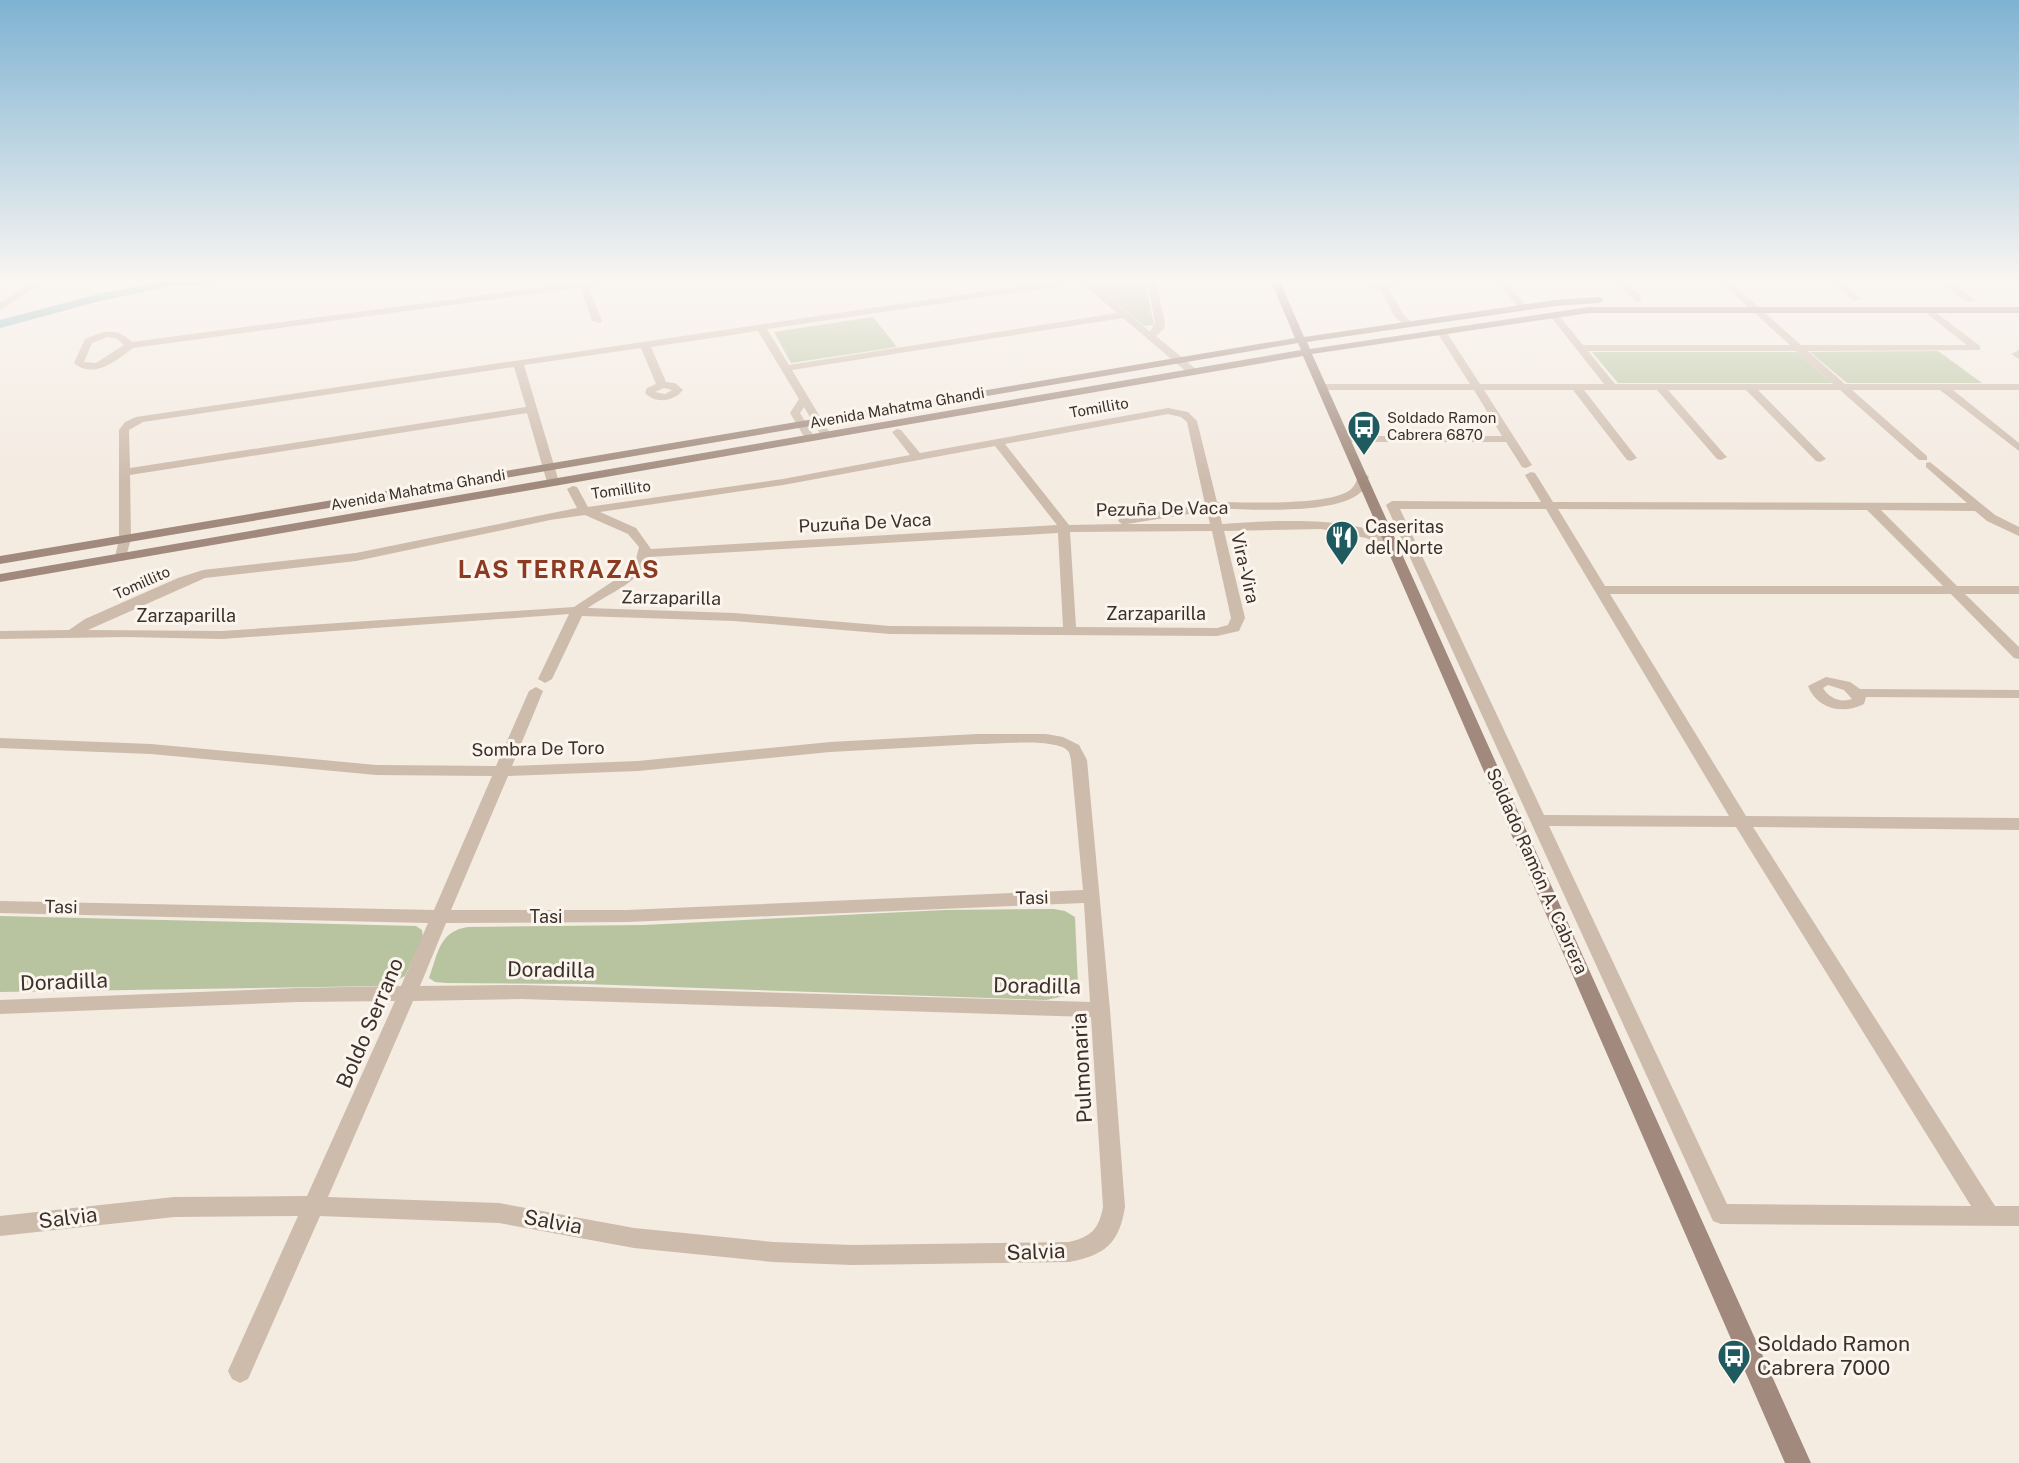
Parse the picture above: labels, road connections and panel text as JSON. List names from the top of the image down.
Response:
{
  "streets": {
    "main road": ["Avenida Mahatma Ghandi", "Soldado Ramón A. Cabrera"],
    "street": [
      "Tomillito",
      "Pezuña De Vaca",
      "Puzuña De Vaca",
      "Vira-Vira",
      "Zarzaparilla",
      "Sombra De Toro",
      "Tasi",
      "Doradilla",
      "Boldo Serrano",
      "Pulmonaria",
      "Salvia"
    ]
  },
  "crossings": [
    ["Avenida Mahatma Ghandi", "Soldado Ramón A. Cabrera"],
    ["Tomillito", "Vira-Vira"],
    ["Tomillito", "Zarzaparilla"],
    ["Pezuña De Vaca", "Puzuña De Vaca"],
    ["Pezuña De Vaca", "Vira-Vira"],
    ["Puzuña De Vaca", "Boldo Serrano"],
    ["Vira-Vira", "Zarzaparilla"],
    ["Zarzaparilla", "Boldo Serrano"],
    ["Sombra De Toro", "Boldo Serrano"],
    ["Sombra De Toro", "Pulmonaria"],
    ["Tasi", "Boldo Serrano"],
    ["Tasi", "Pulmonaria"],
    ["Doradilla", "Boldo Serrano"],
    ["Doradilla", "Pulmonaria"],
    ["Boldo Serrano", "Salvia"],
    ["Pulmonaria", "Salvia"]
  ],
  "districts": ["LAS TERRAZAS"],
  "places": {
    "bus stop": ["Soldado Ramon Cabrera 6870", "Soldado Ramon Cabrera 7000"],
    "restaurant": ["Caseritas del Norte"]
  }
}
